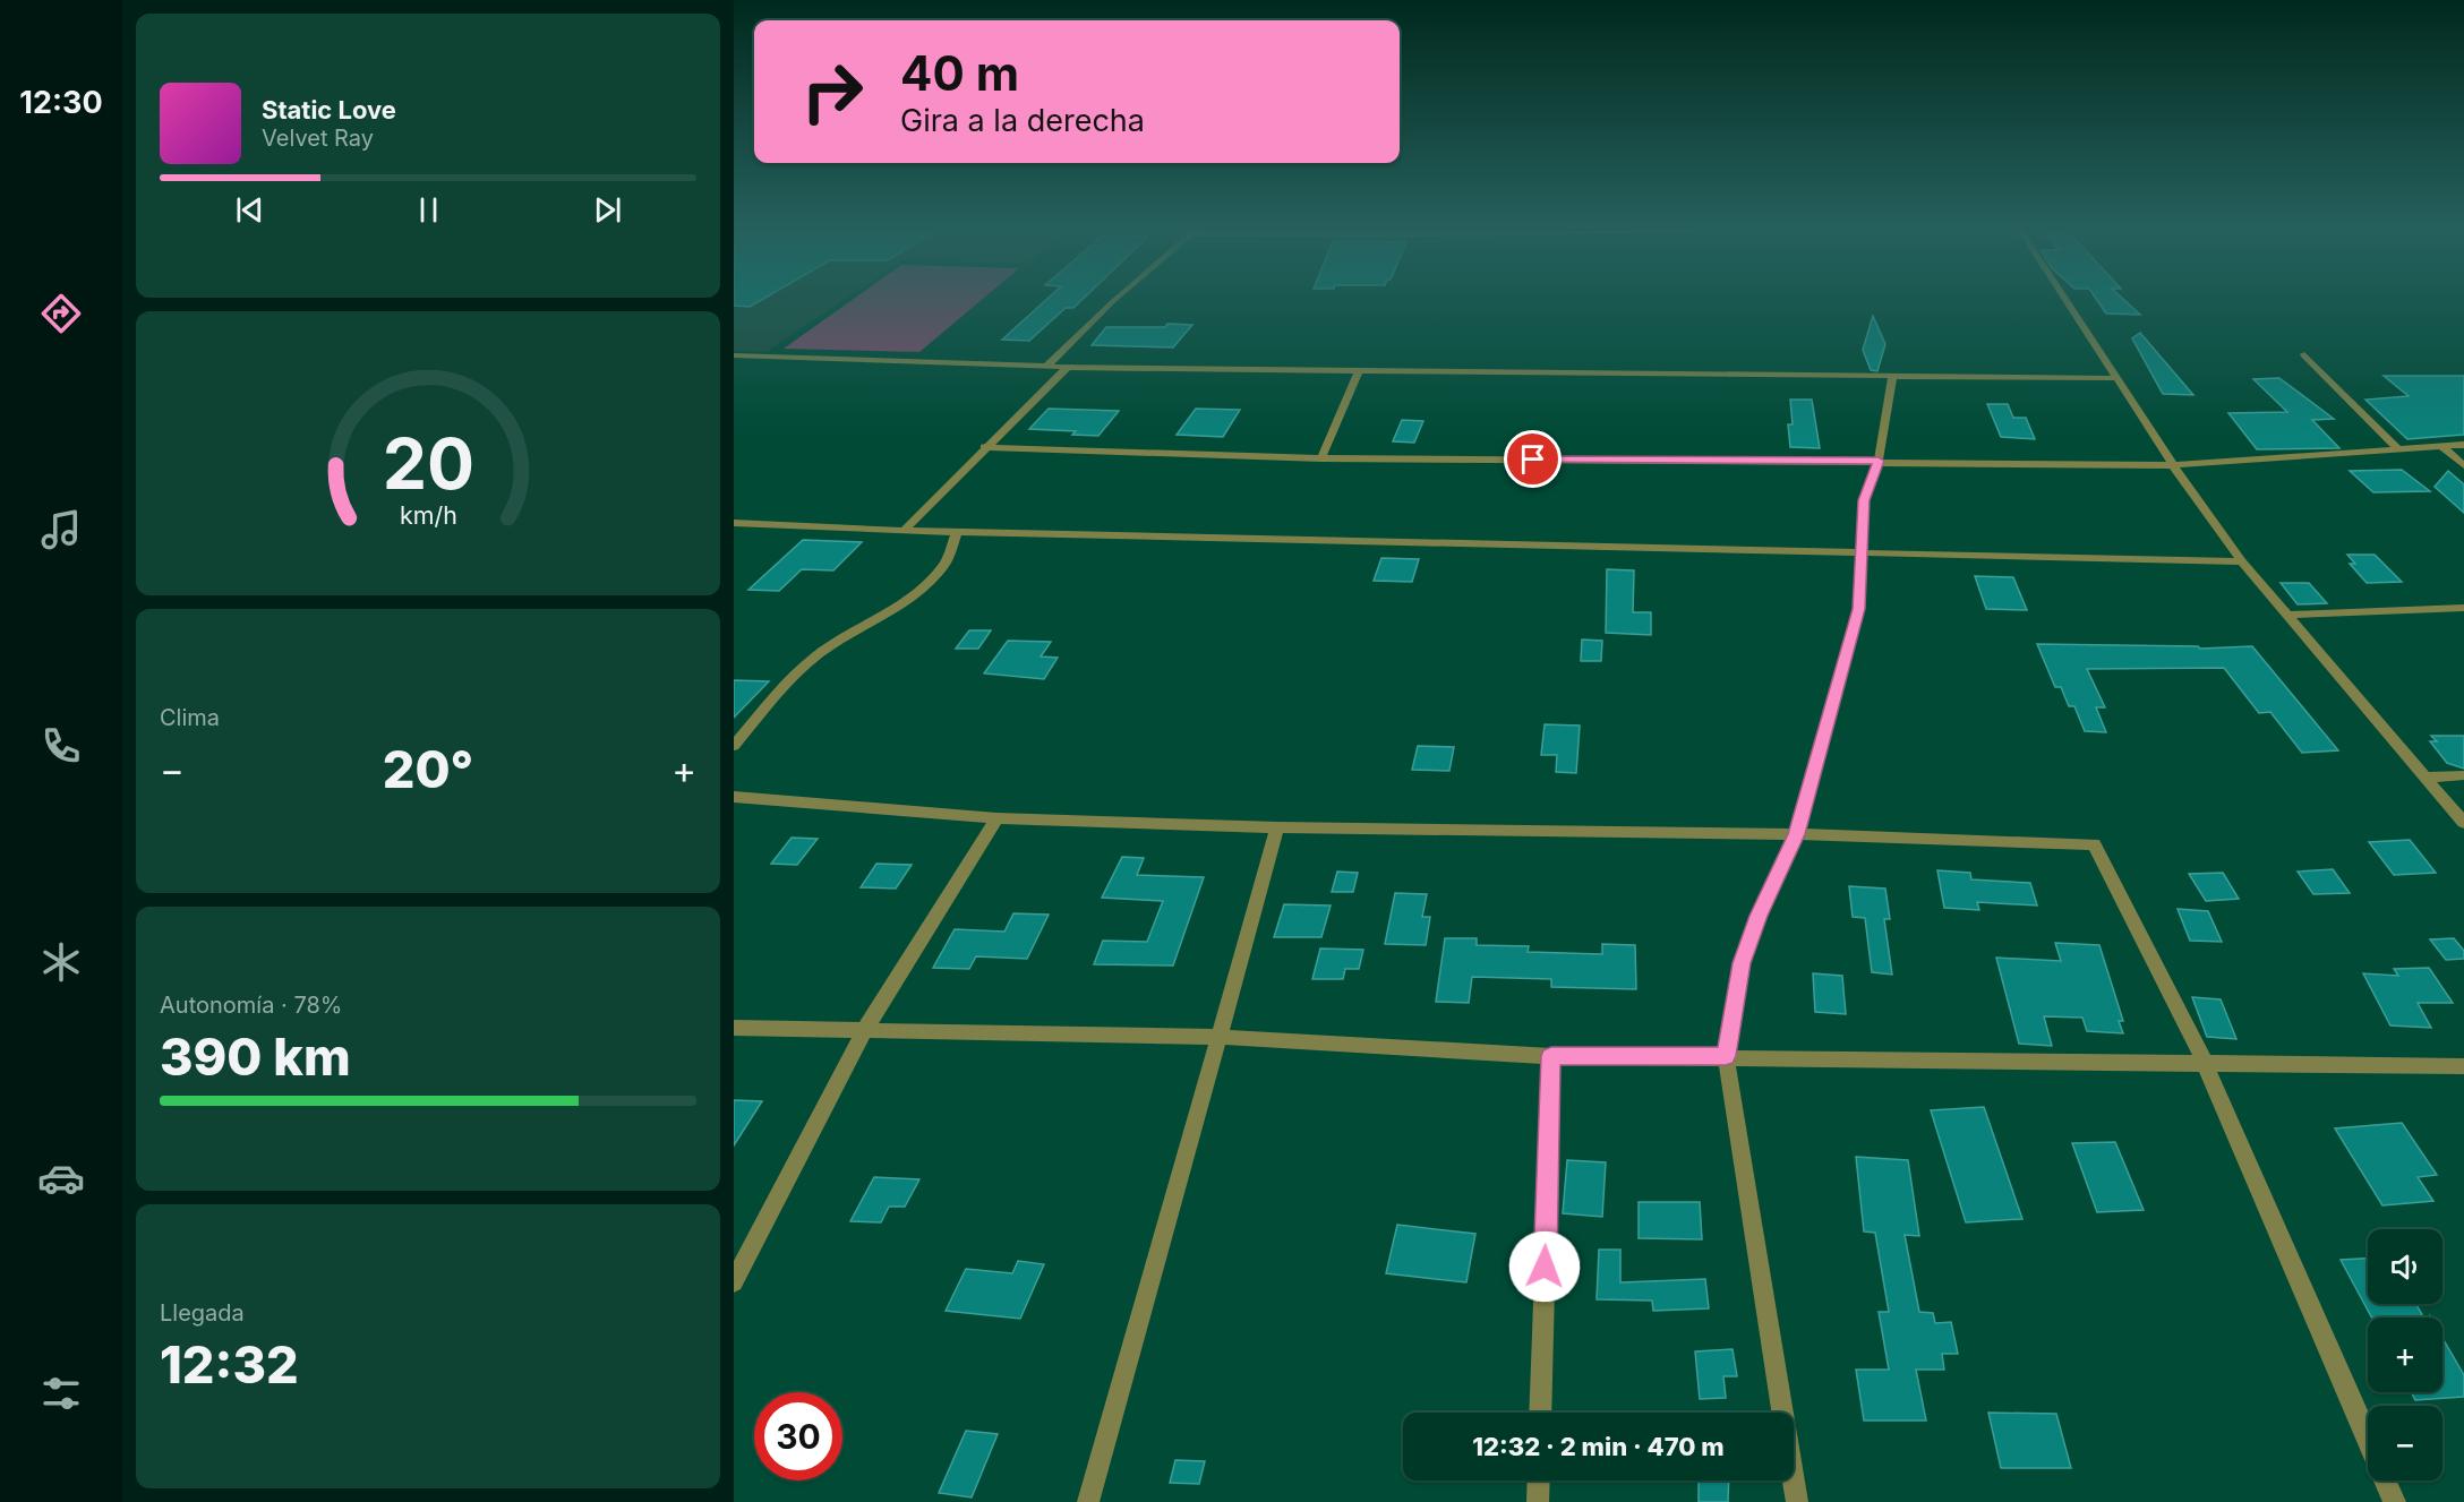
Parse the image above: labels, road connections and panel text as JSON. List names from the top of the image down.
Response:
{
  "page": {
    "tabs": "12:30",
    "turn": ["40 m", "Gira a la derecha"],
    "song": ["Static Love", "Velvet Ray"],
    "tile": [
      "Clima",
      ["Autonomía · 78%", "390 km"],
      ["Llegada", "12:32"]
    ],
    "heat": ["−", "20°", "+"],
    "map_buttons": ["+", "−"],
    "limit": "30",
    "trip": "12:32 · 2 min · 470 m",
    "gauge": ["20", "km/h"]
  }
}
